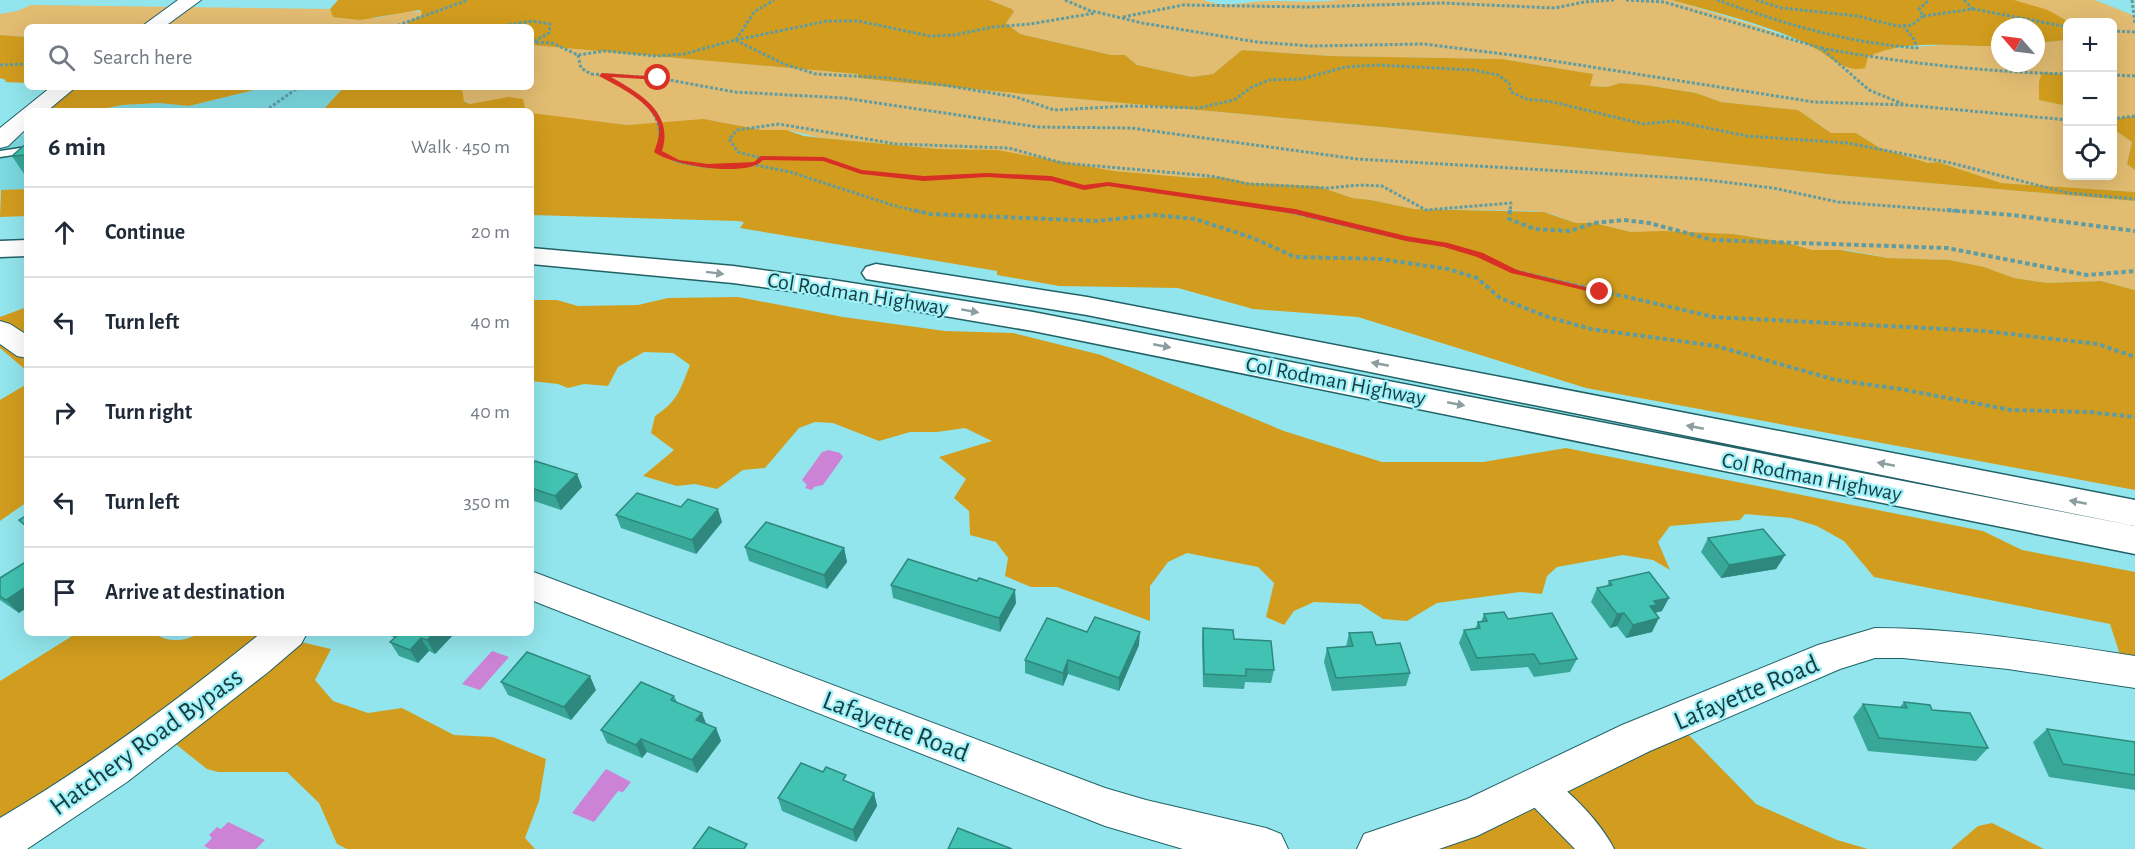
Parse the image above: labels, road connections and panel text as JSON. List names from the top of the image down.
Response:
{
  "streets": {
    "highway": ["Col Rodman Highway"],
    "street": ["Lafayette Road", "Hatchery Road Bypass"]
  },
  "north": "top left",
  "page": {
    "map_buttons": ["+", "−"],
    "search": "Search here",
    "heading": ["6 min", "Walk · 450 m"],
    "list": [
      ["Continue", "20 m"],
      ["Turn left", "40 m"],
      ["Turn right", "40 m"],
      ["Turn left", "350 m"],
      "Arrive at destination"
    ]
  }
}
